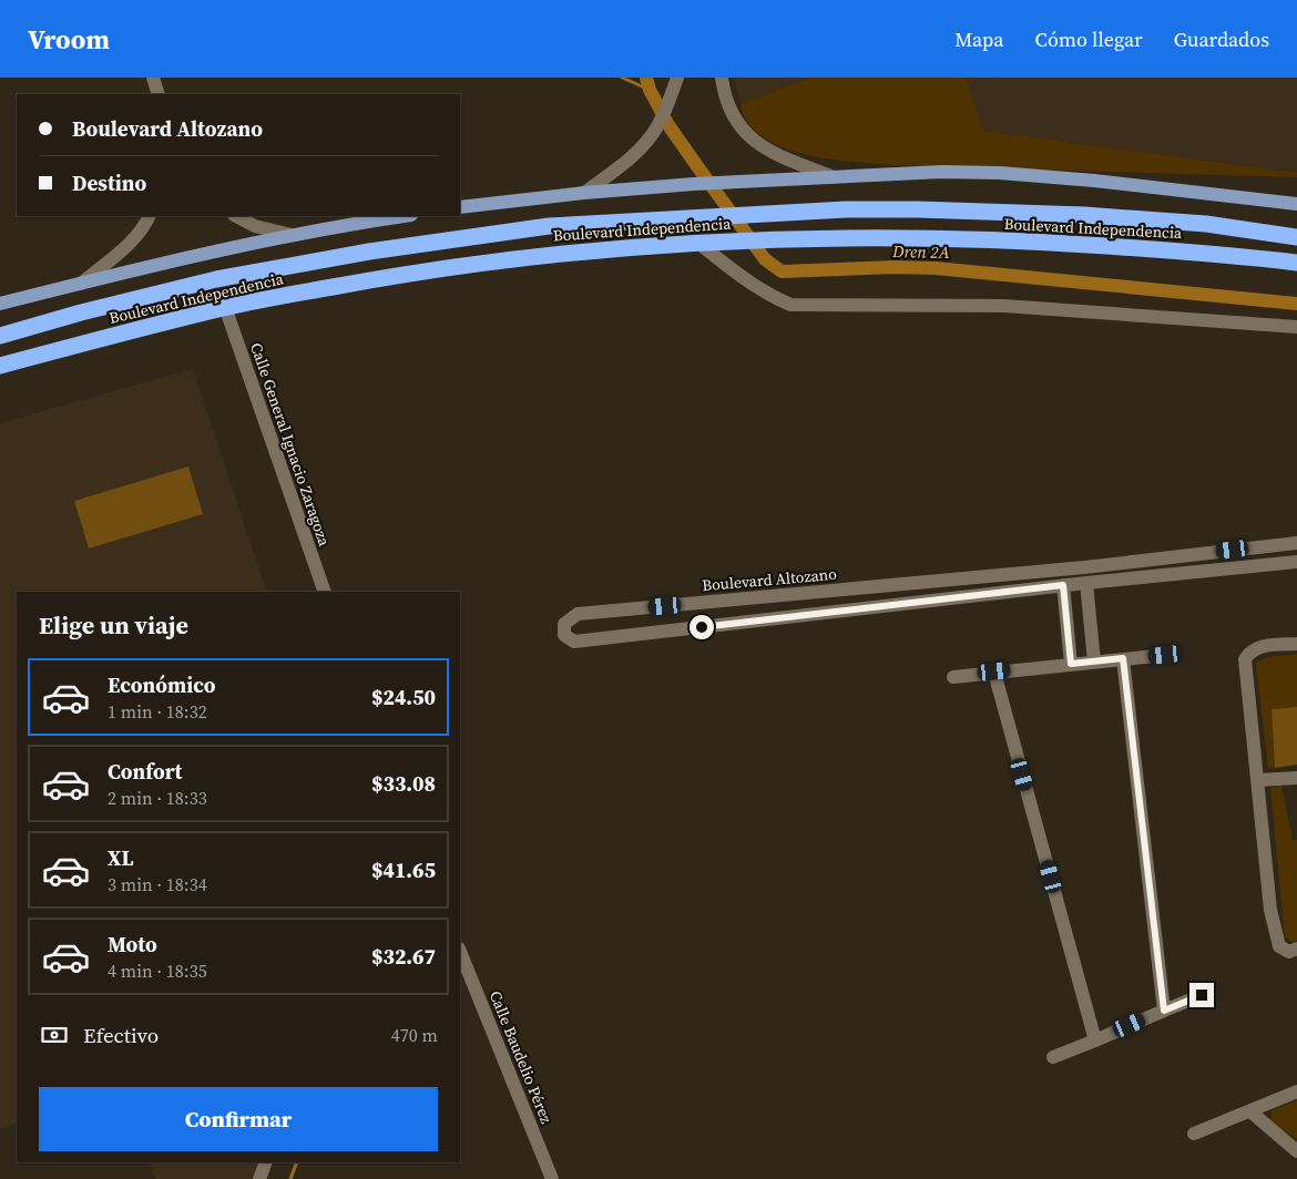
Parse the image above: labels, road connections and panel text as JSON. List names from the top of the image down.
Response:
{
  "streets": {
    "highway": ["Boulevard Independencia"],
    "street": ["Calle General Ignacio Zaragoza", "Boulevard Altozano", "Calle Baudelio Pérez"]
  },
  "crossings": [
    ["Boulevard Independencia", "Calle General Ignacio Zaragoza"]
  ],
  "water": ["Dren 2A"],
  "page": {
    "header": "Vroom",
    "nav": ["Mapa", "Cómo llegar", "Guardados"],
    "banner": ["Boulevard Altozano", "Destino"],
    "heading": "Elige un viaje",
    "list": [
      {
        "name": "Económico",
        "note": "1 min · 18:32",
        "value": "$24.50"
      },
      {
        "name": "Confort",
        "note": "2 min · 18:33",
        "value": "$33.08"
      },
      {
        "name": "XL",
        "note": "3 min · 18:34",
        "value": "$41.65"
      },
      {
        "name": "Moto",
        "note": "4 min · 18:35",
        "value": "$32.67"
      }
    ],
    "pay": ["Efectivo", "470 m"],
    "buttons": "Confirmar"
  }
}
